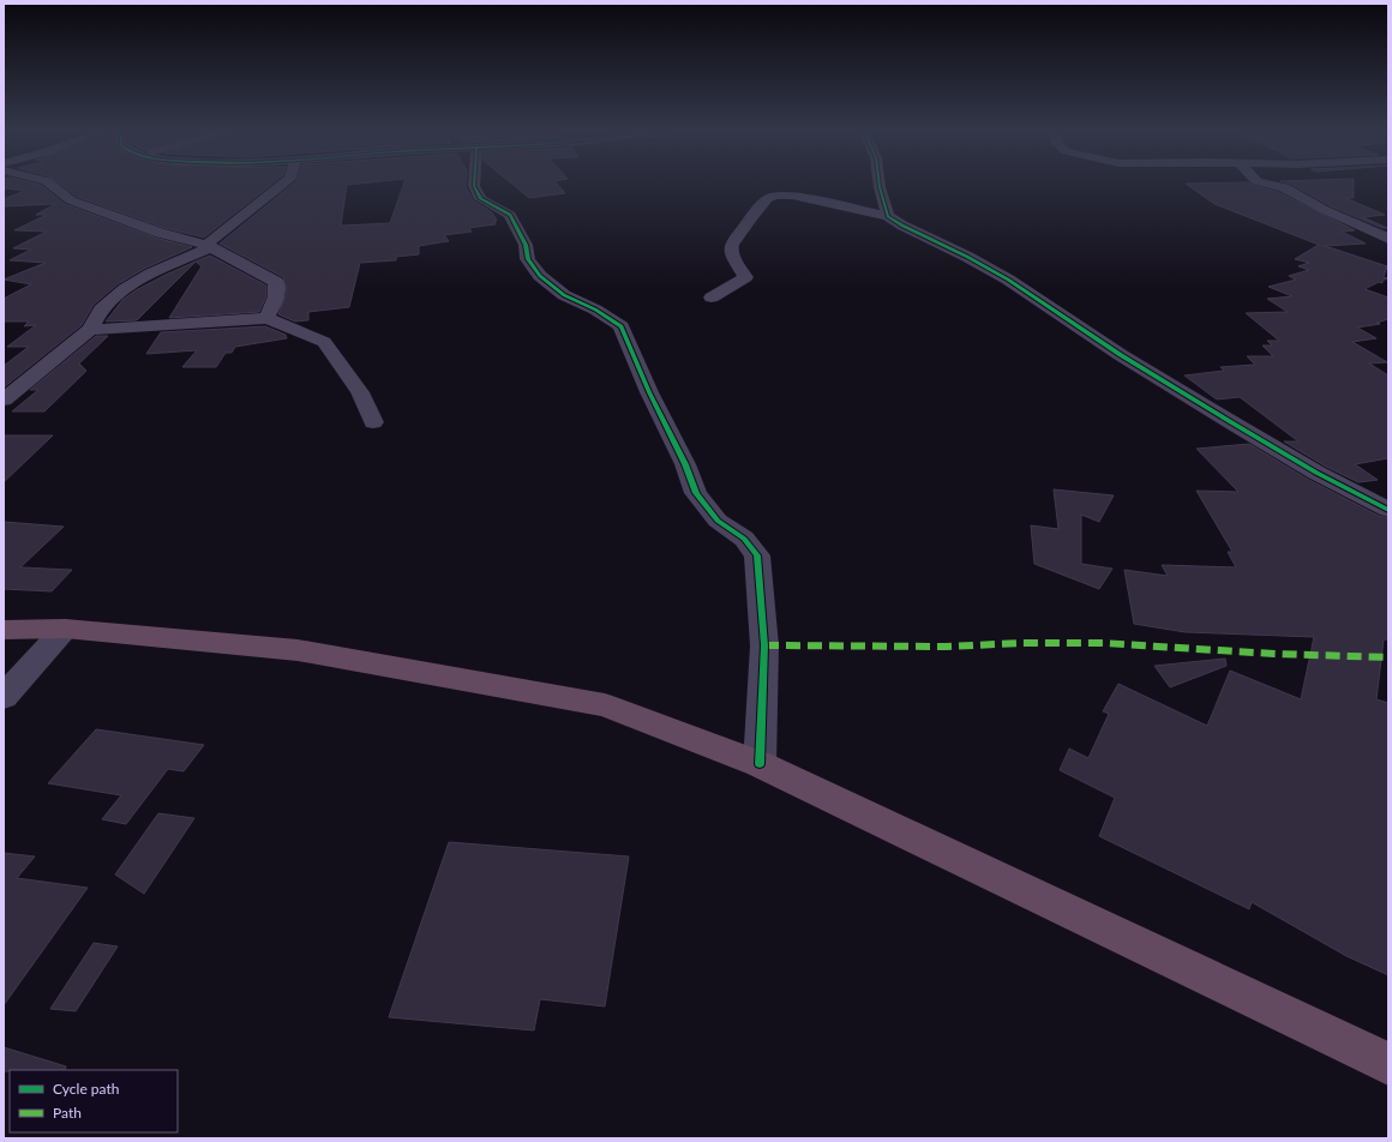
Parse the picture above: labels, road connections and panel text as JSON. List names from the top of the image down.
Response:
{
  "legend": ["Cycle path", "Path"]
}
